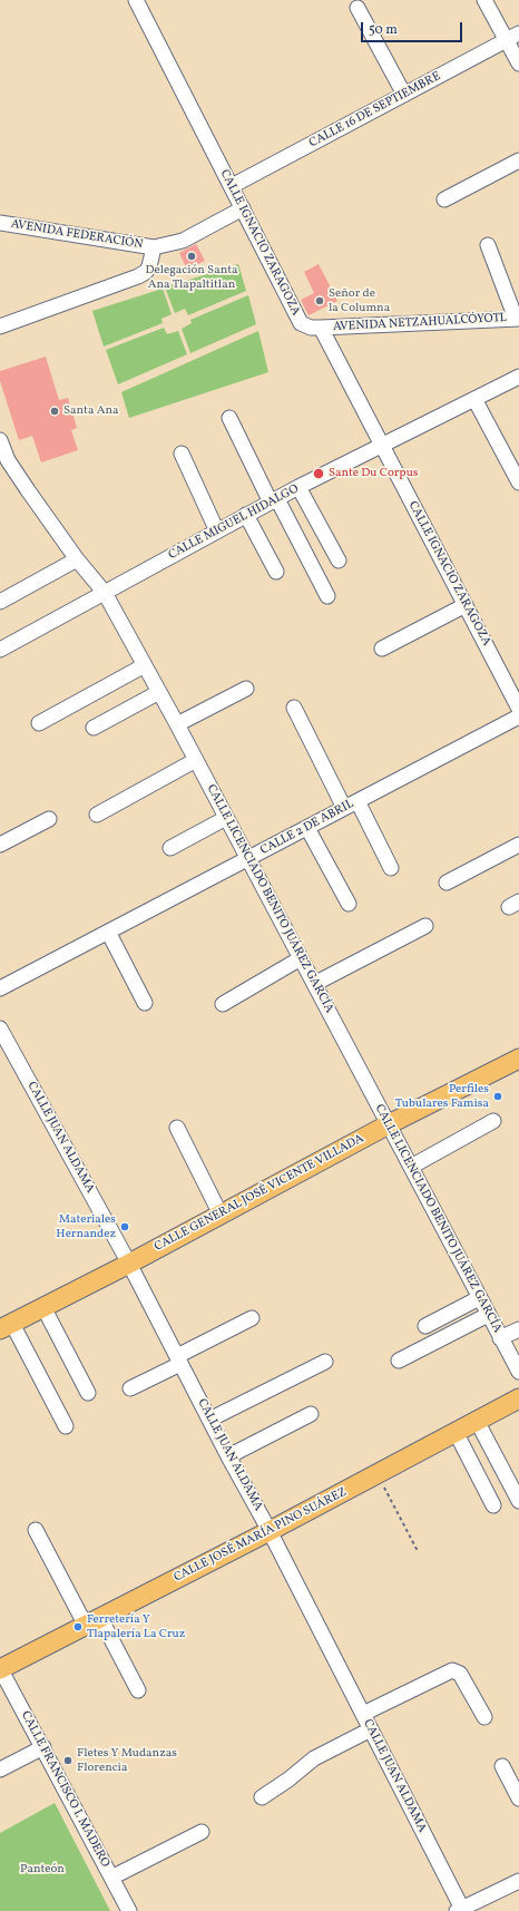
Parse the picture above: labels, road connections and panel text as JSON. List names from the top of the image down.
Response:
{
  "streets": {
    "main road": ["CALLE GENERAL JOSÉ VICENTE VILLADA", "CALLE JOSÉ MARÍA PINO SUÁREZ"],
    "street": [
      "CALLE 16 DE SEPTIEMBRE",
      "AVENIDA FEDERACIÓN",
      "CALLE IGNACIO ZARAGOZA",
      "AVENIDA NETZAHUALCÓYOTL",
      "CALLE MIGUEL HIDALGO",
      "CALLE 2 DE ABRIL",
      "CALLE LICENCIADO BENITO JUÁREZ GARCÍA",
      "CALLE JUAN ALDAMA",
      "CALLE FRANCISCO I. MADERO"
    ]
  },
  "crossings": [
    ["CALLE 16 DE SEPTIEMBRE", "CALLE IGNACIO ZARAGOZA"],
    ["CALLE IGNACIO ZARAGOZA", "AVENIDA NETZAHUALCÓYOTL"],
    ["CALLE IGNACIO ZARAGOZA", "CALLE MIGUEL HIDALGO"],
    ["CALLE MIGUEL HIDALGO", "CALLE LICENCIADO BENITO JUÁREZ GARCÍA"],
    ["CALLE 2 DE ABRIL", "CALLE LICENCIADO BENITO JUÁREZ GARCÍA"],
    ["CALLE LICENCIADO BENITO JUÁREZ GARCÍA", "CALLE GENERAL JOSÉ VICENTE VILLADA"],
    ["CALLE JUAN ALDAMA", "CALLE GENERAL JOSÉ VICENTE VILLADA"],
    ["CALLE JUAN ALDAMA", "CALLE JOSÉ MARÍA PINO SUÁREZ"],
    ["CALLE JOSÉ MARÍA PINO SUÁREZ", "CALLE FRANCISCO I. MADERO"]
  ],
  "parks": ["Panteón"],
  "places": [
    "Delegación Santa Ana Tlapaltitlan",
    "Señor de la Columna",
    "Santa Ana",
    "Sante Du Corpus",
    "Perfiles Tubulares Famisa",
    "Materiales Hernandez",
    "Ferretería Y Tlapalería La Cruz",
    "Fletes Y Mudanzas Florencia"
  ],
  "scale_bar": "50 m"
}
